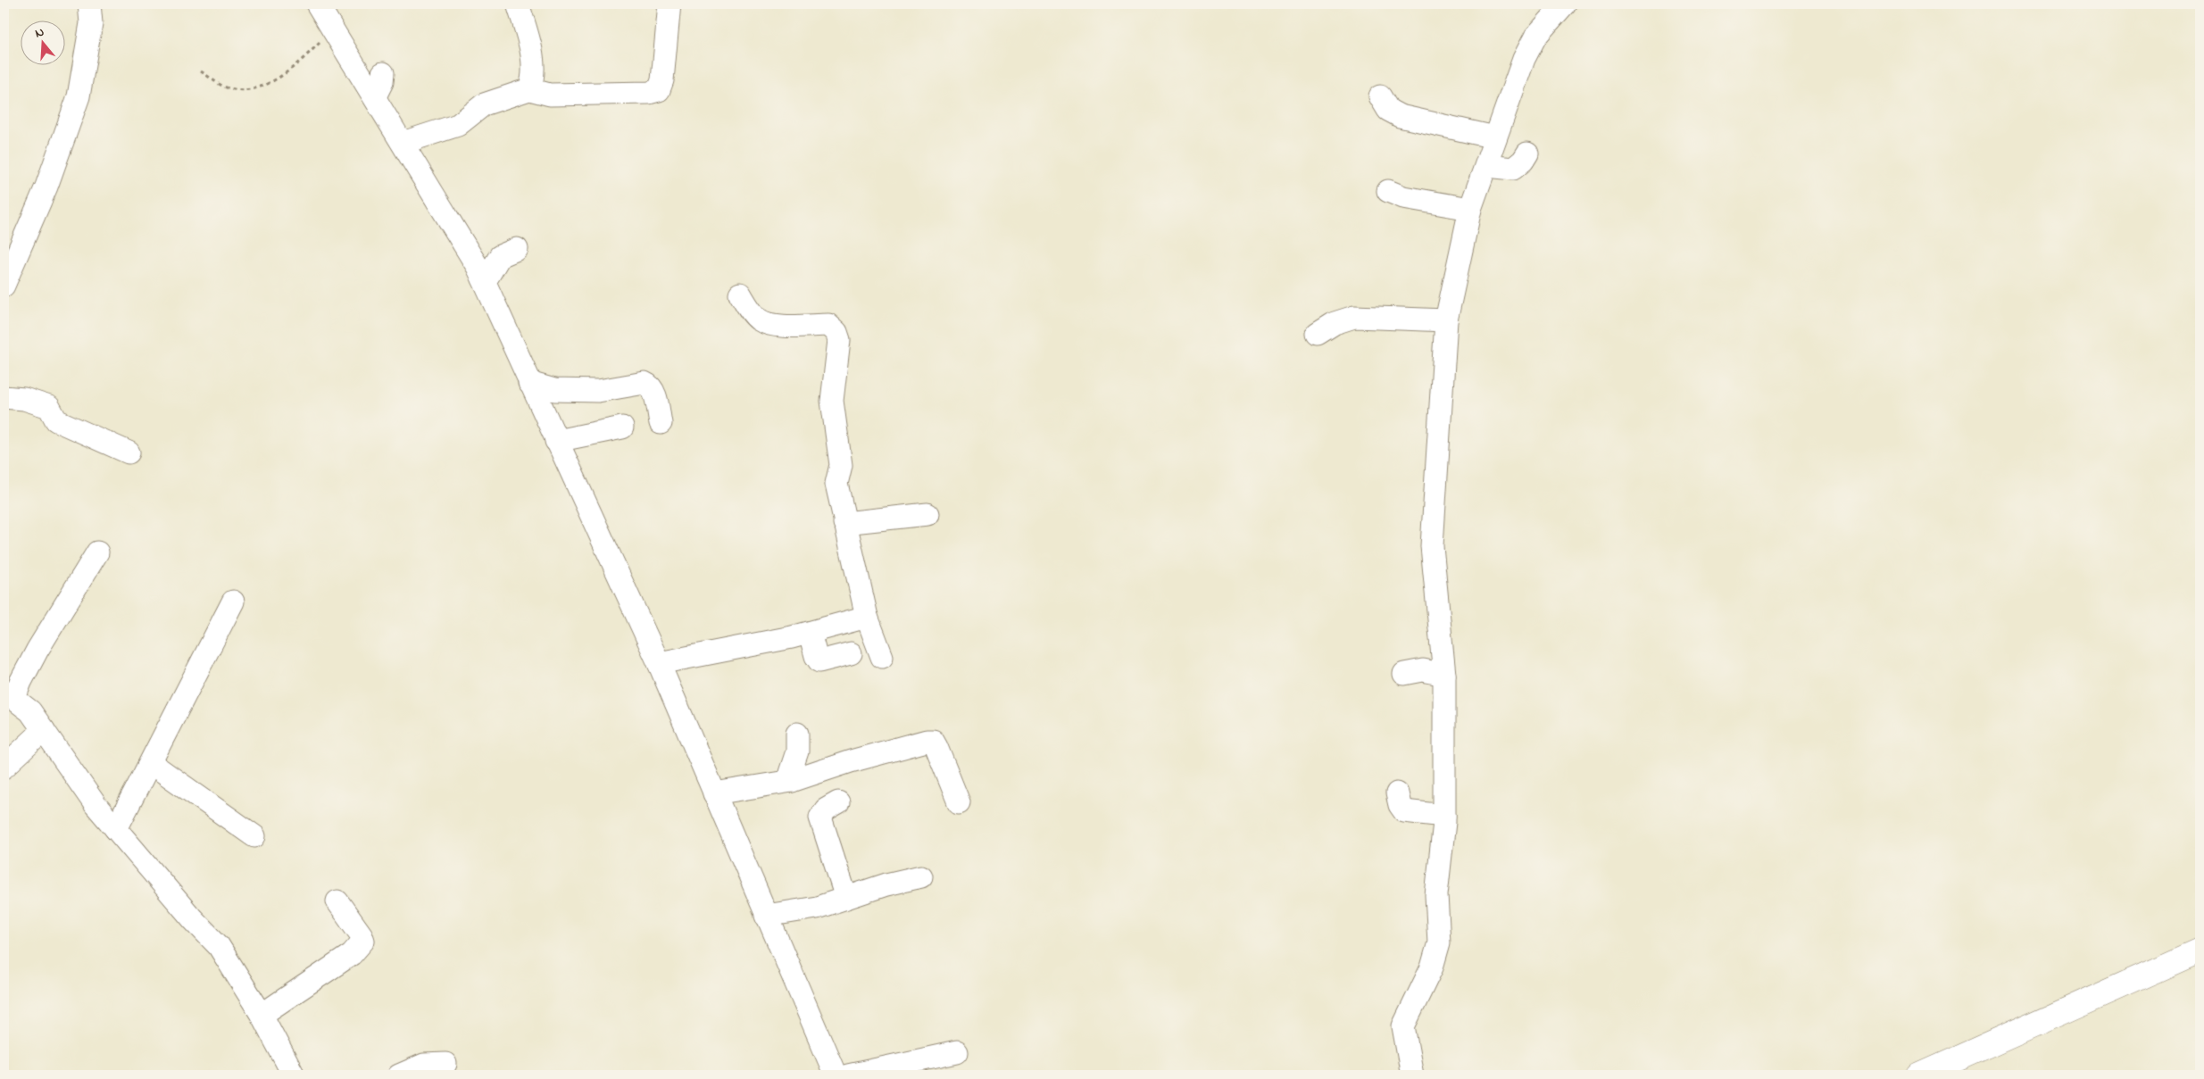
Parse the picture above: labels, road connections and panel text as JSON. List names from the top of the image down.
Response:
{
  "north": "top"
}
